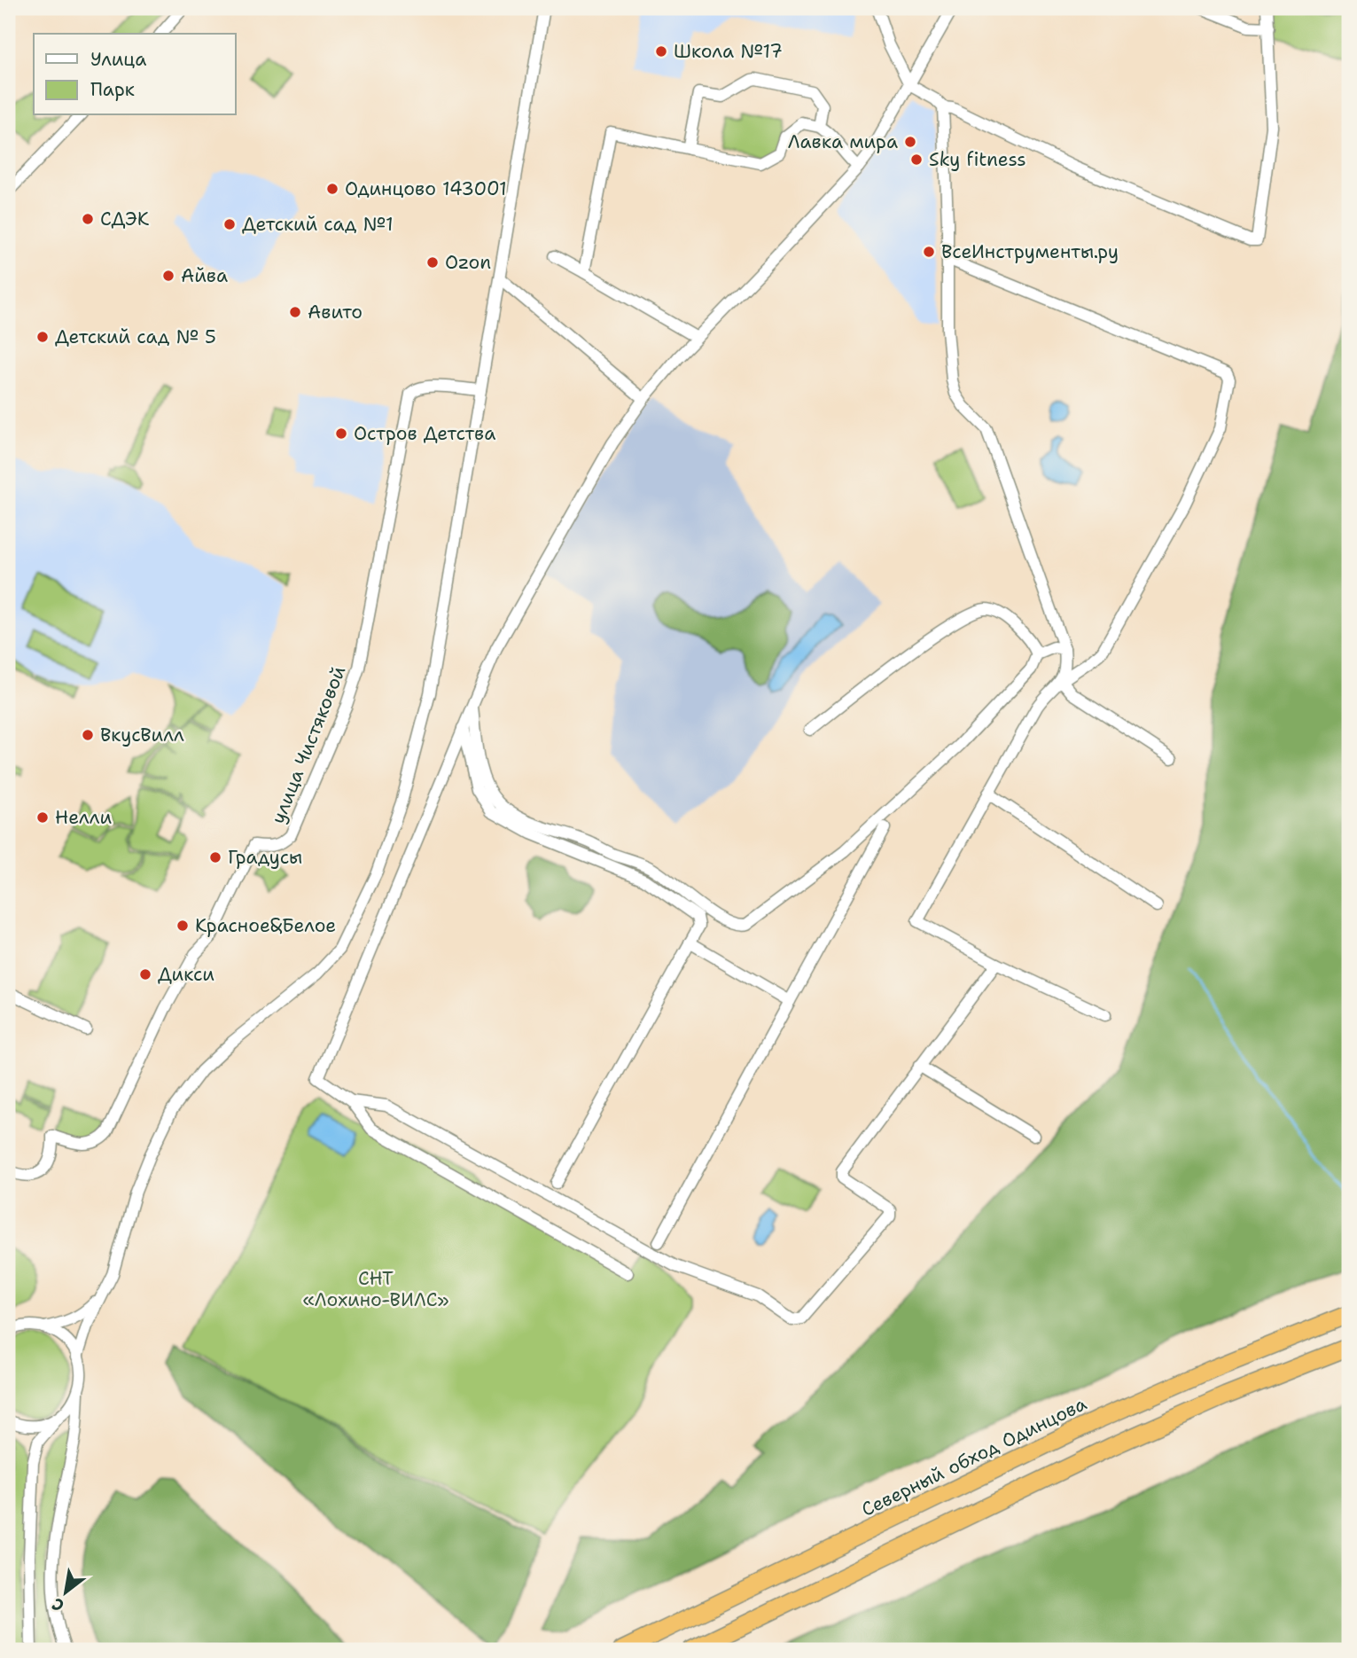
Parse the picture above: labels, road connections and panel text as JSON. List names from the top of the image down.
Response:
{
  "streets": {
    "highway": ["Северный обход Одинцова"],
    "street": ["улица Чистяковой"]
  },
  "parks": ["СНТ «Лохино-ВИЛС»"],
  "places": [
    "Школа №17",
    "Лавка мира",
    "Sky fitness",
    "Одинцово 143001",
    "СДЭК",
    "Детский сад №1",
    "ВсеИнструменты.ру",
    "Ozon",
    "Айва",
    "Авито",
    "Детский сад № 5",
    "Остров Детства",
    "ВкусВилл",
    "Нелли",
    "Градусы",
    "Красное&Белое",
    "Дикси"
  ],
  "legend": ["Улица", "Парк"],
  "north": "bottom left"
}
